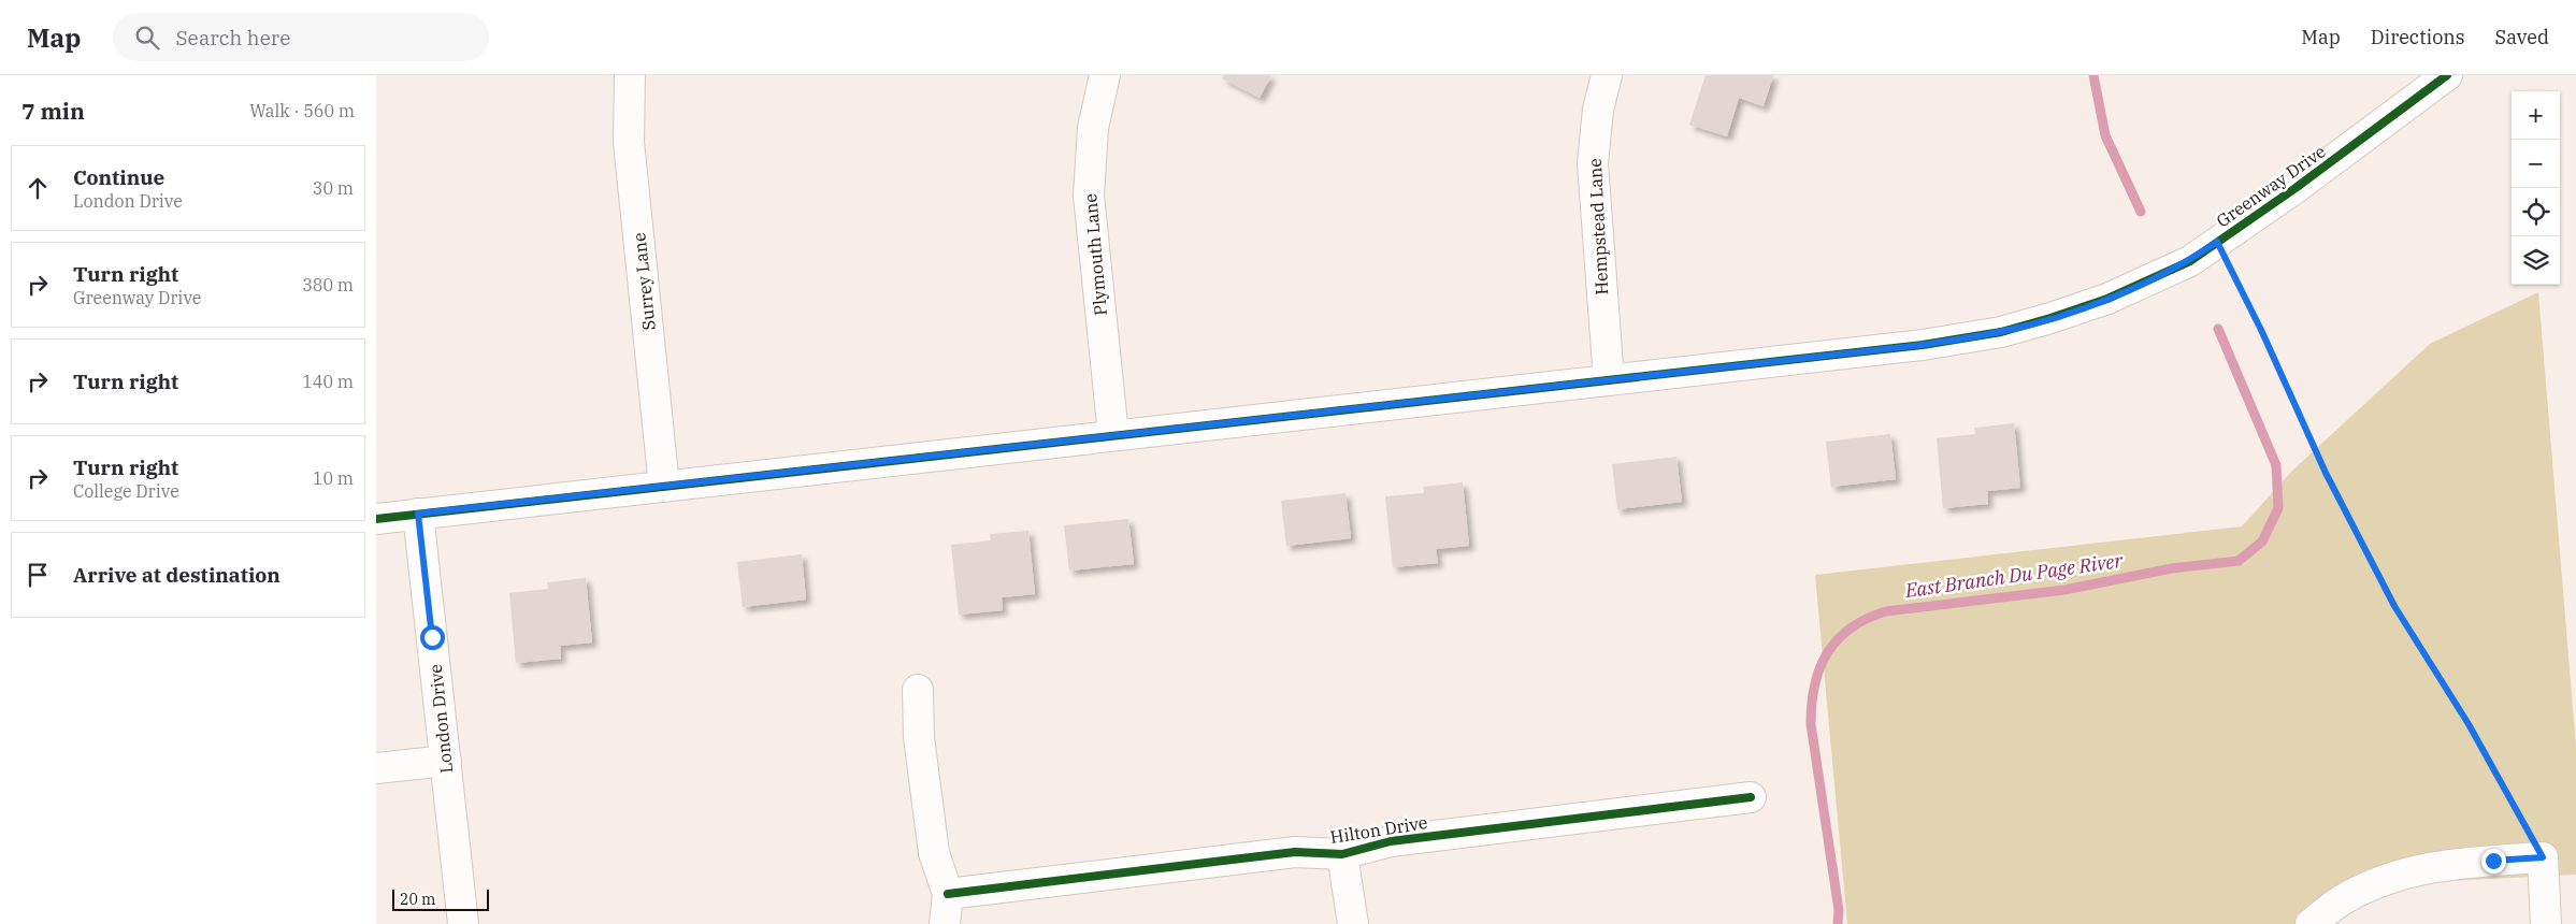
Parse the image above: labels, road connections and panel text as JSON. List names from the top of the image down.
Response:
{
  "streets": {
    "street": [
      "Greenway Drive",
      "Hempstead Lane",
      "Plymouth Lane",
      "Surrey Lane",
      "London Drive",
      "Hilton Drive"
    ]
  },
  "crossings": [
    ["Greenway Drive", "Hempstead Lane"],
    ["Greenway Drive", "Plymouth Lane"],
    ["Greenway Drive", "Surrey Lane"],
    ["Greenway Drive", "London Drive"]
  ],
  "water": ["East Branch Du Page River"],
  "scale_bar": "20 m",
  "page": {
    "header": "Map",
    "search": "Search here",
    "nav": ["Map", "Directions", "Saved"],
    "heading": ["7 min", "Walk · 560 m"],
    "map_buttons": ["+", "−"],
    "list": [
      ["Continue", "London Drive", "30 m"],
      ["Turn right", "Greenway Drive", "380 m"],
      ["Turn right", "140 m"],
      ["Turn right", "College Drive", "10 m"],
      "Arrive at destination"
    ],
    "scale": "20 m"
  }
}
